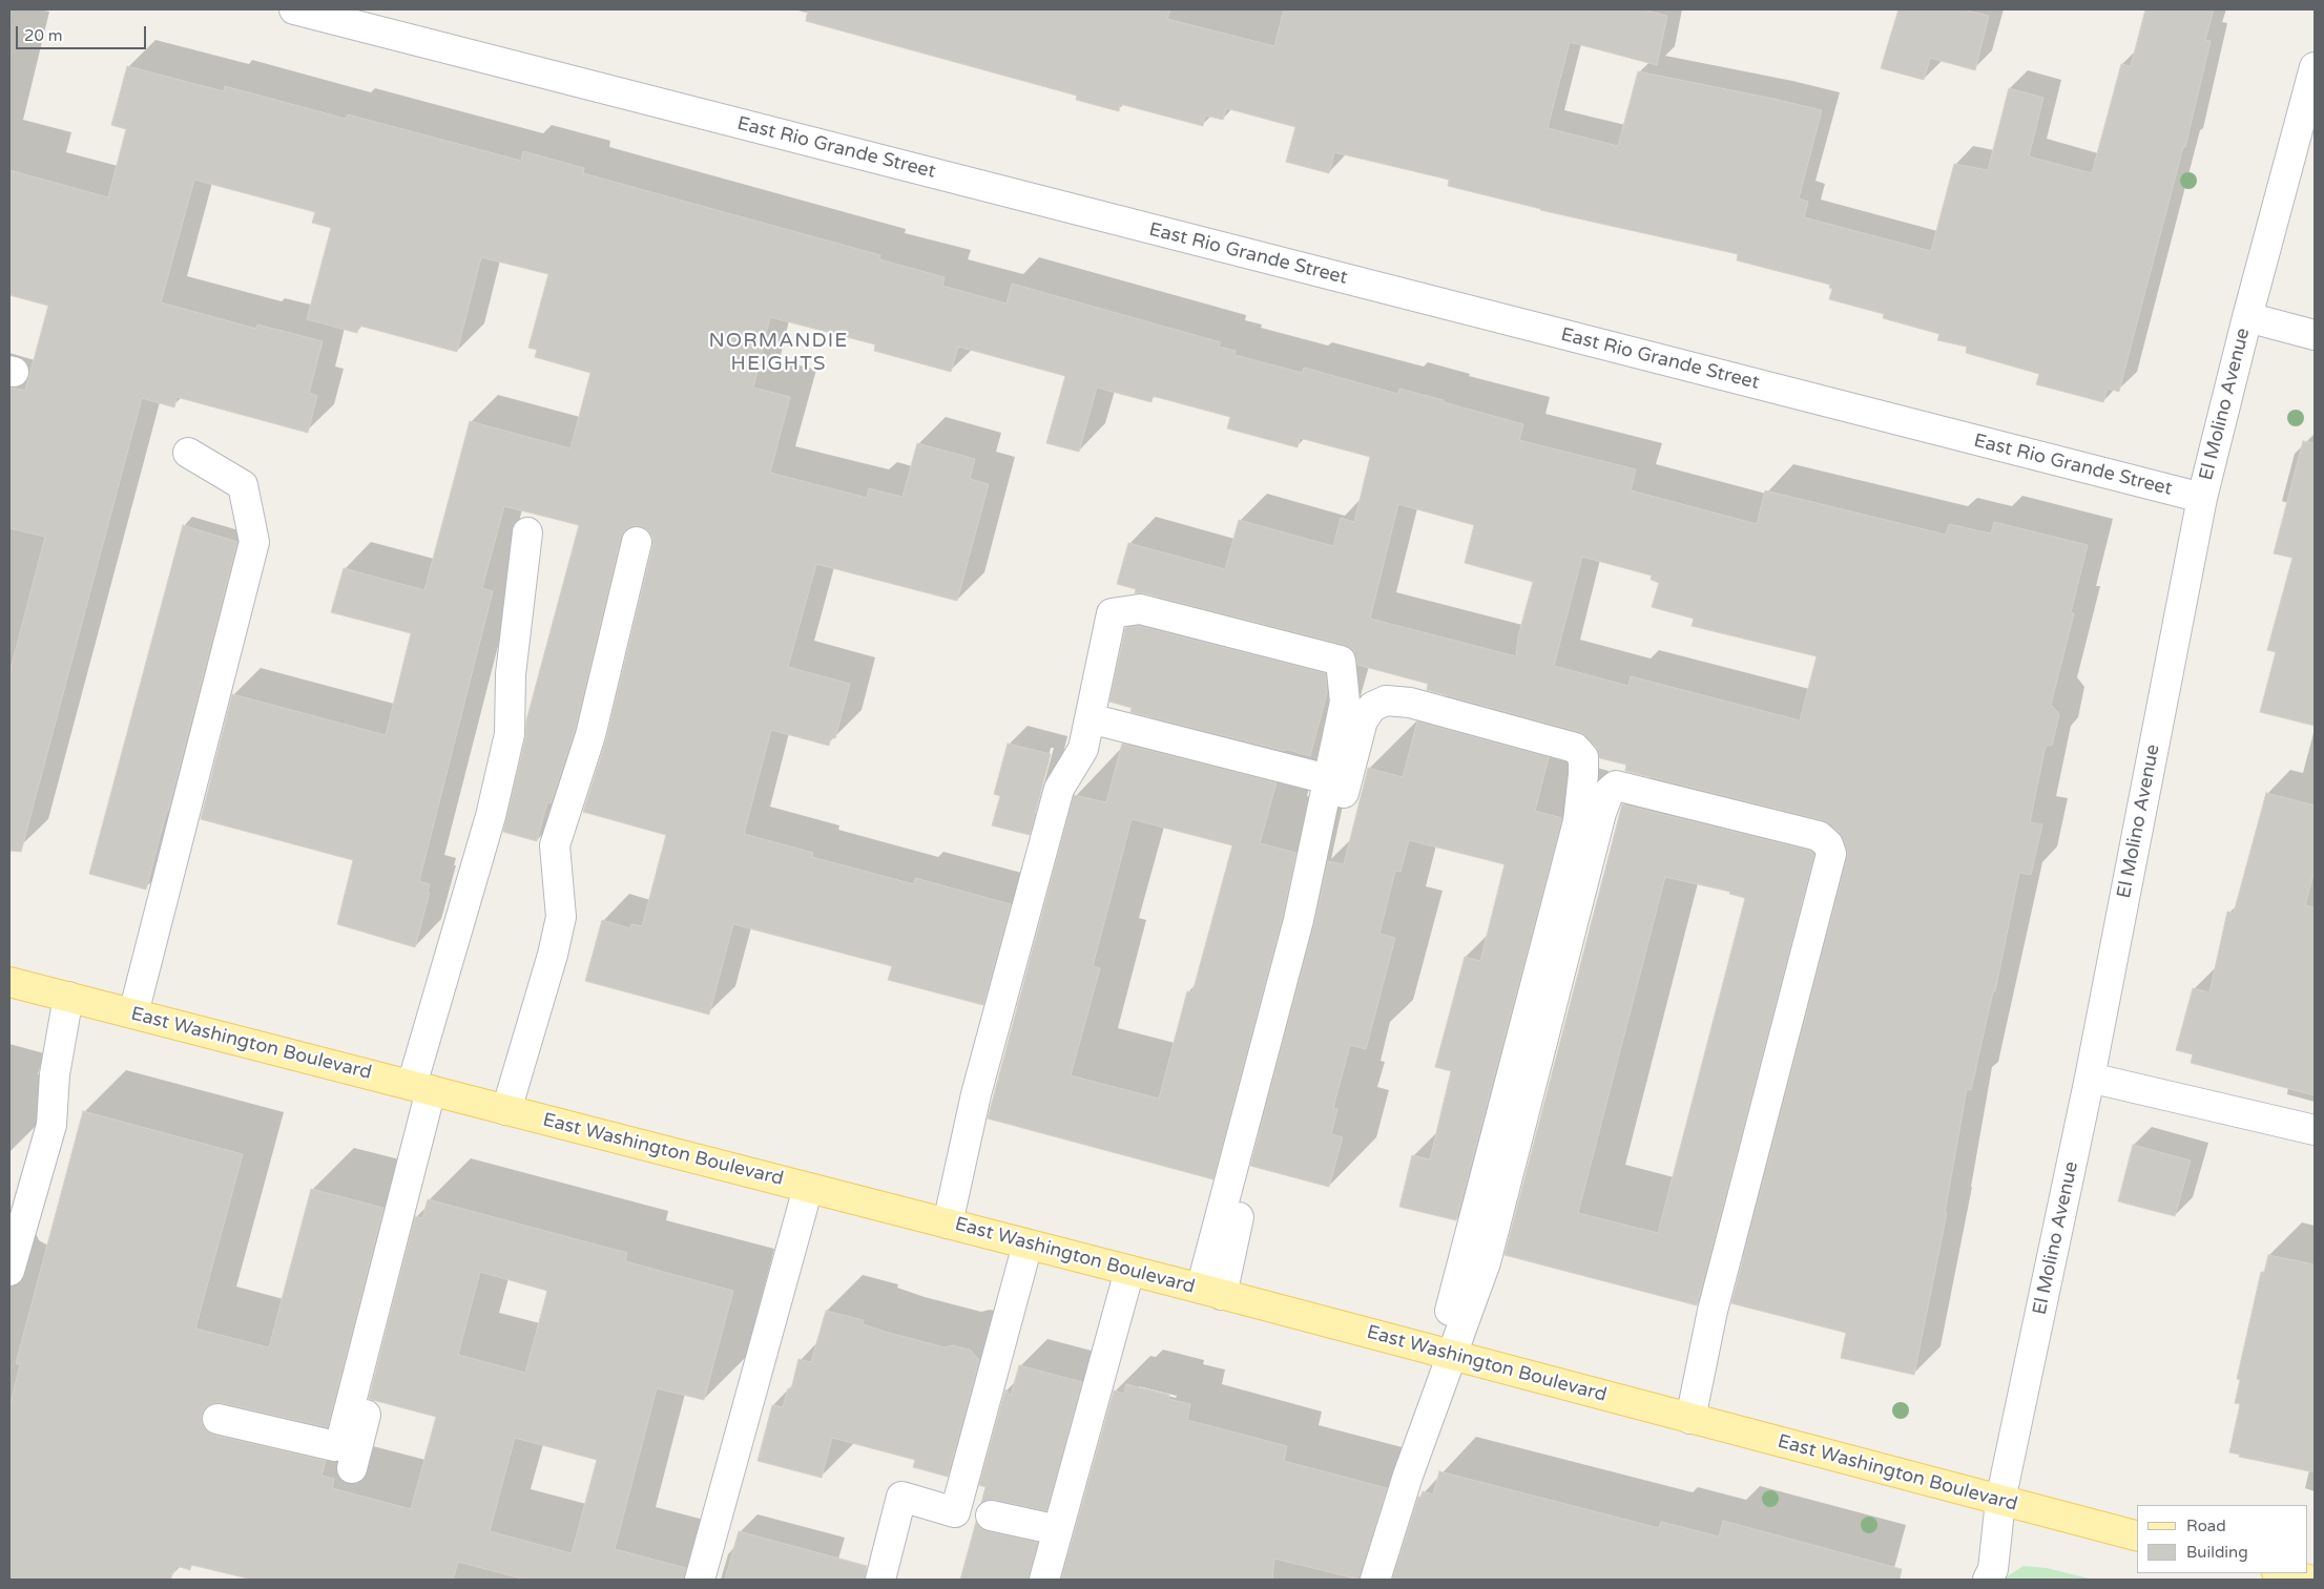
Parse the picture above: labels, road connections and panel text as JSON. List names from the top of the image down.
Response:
{
  "streets": {
    "main road": ["East Washington Boulevard"],
    "street": ["East Rio Grande Street", "El Molino Avenue"]
  },
  "crossings": [
    ["East Rio Grande Street", "El Molino Avenue"],
    ["El Molino Avenue", "East Washington Boulevard"]
  ],
  "districts": ["NORMANDIE HEIGHTS"],
  "legend": ["Road", "Building"],
  "scale_bar": "20 m"
}
